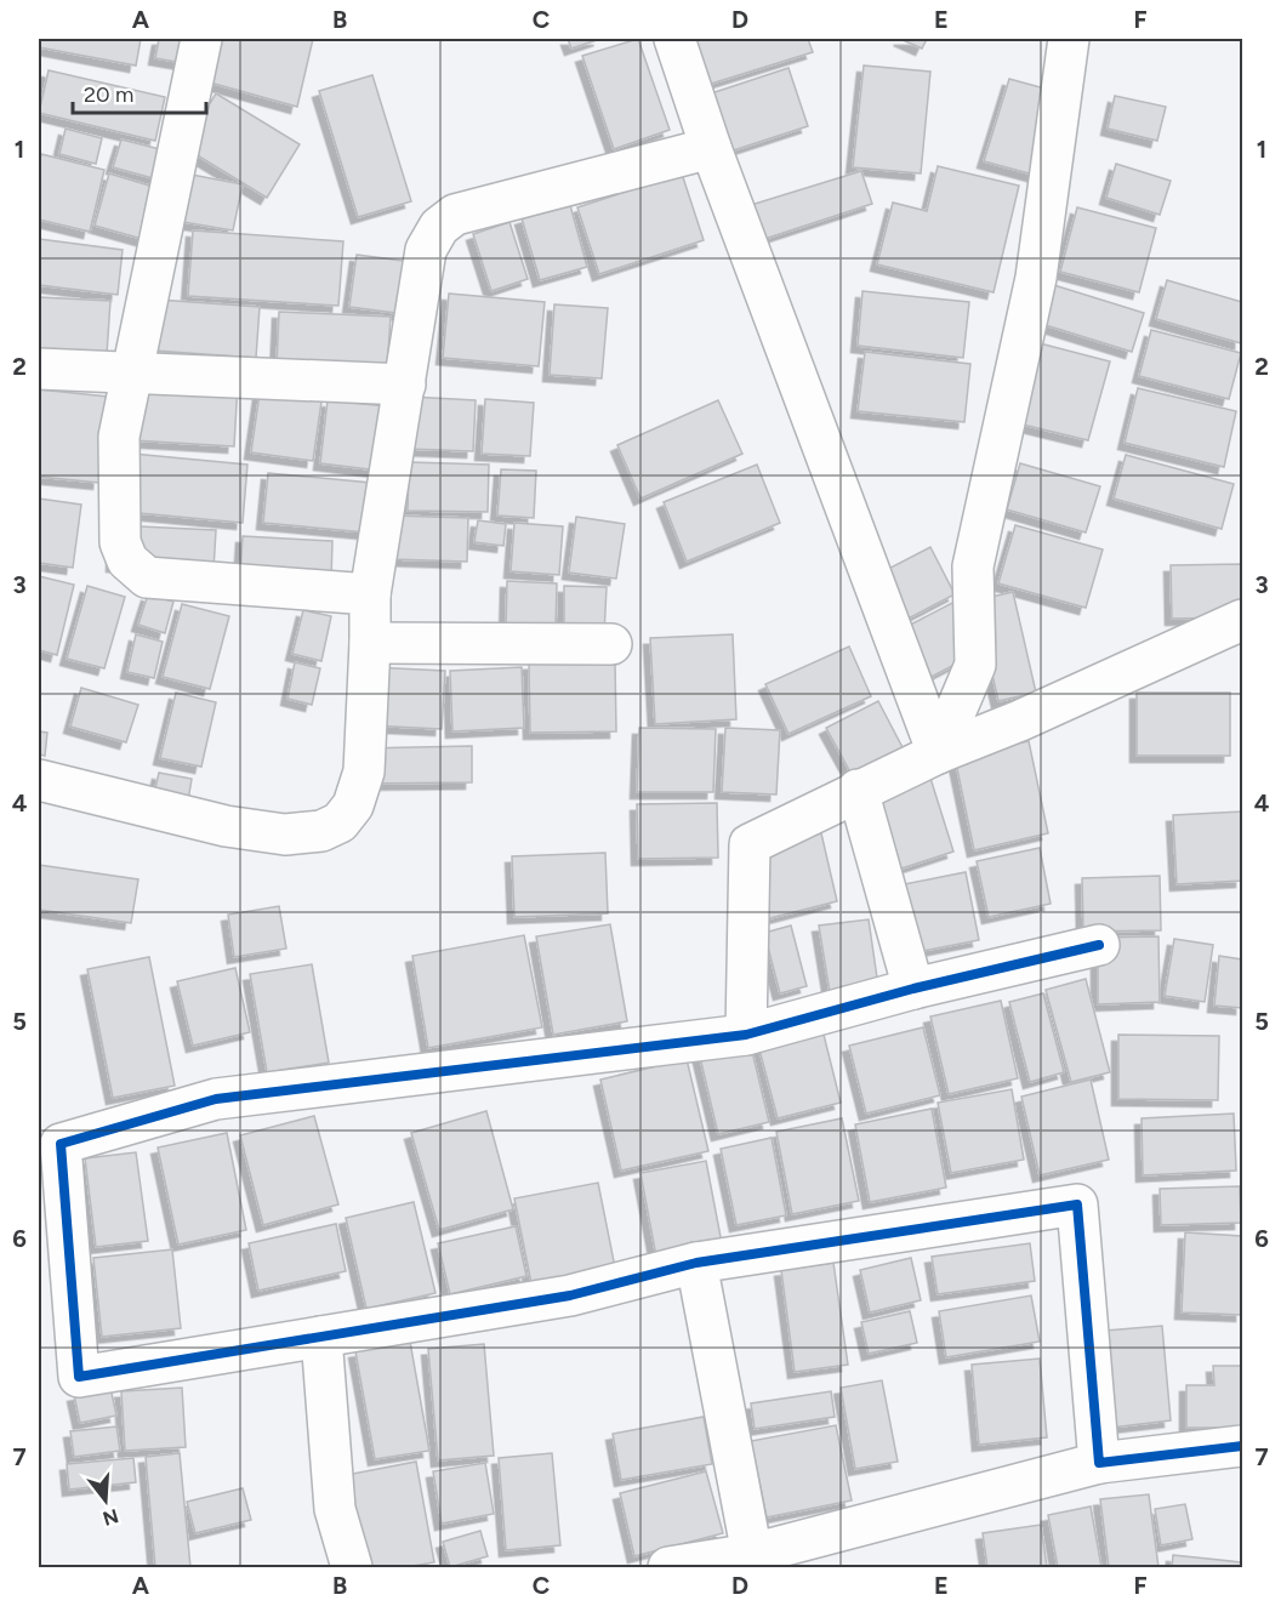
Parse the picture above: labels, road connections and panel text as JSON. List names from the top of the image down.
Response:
{
  "scale_bar": "20 m",
  "north": "bottom",
  "grid": {
    "columns": [
      "A",
      "B",
      "C",
      "D",
      "E",
      "F"
    ],
    "rows": [
      "1",
      "2",
      "3",
      "4",
      "5",
      "6",
      "7"
    ]
  }
}
